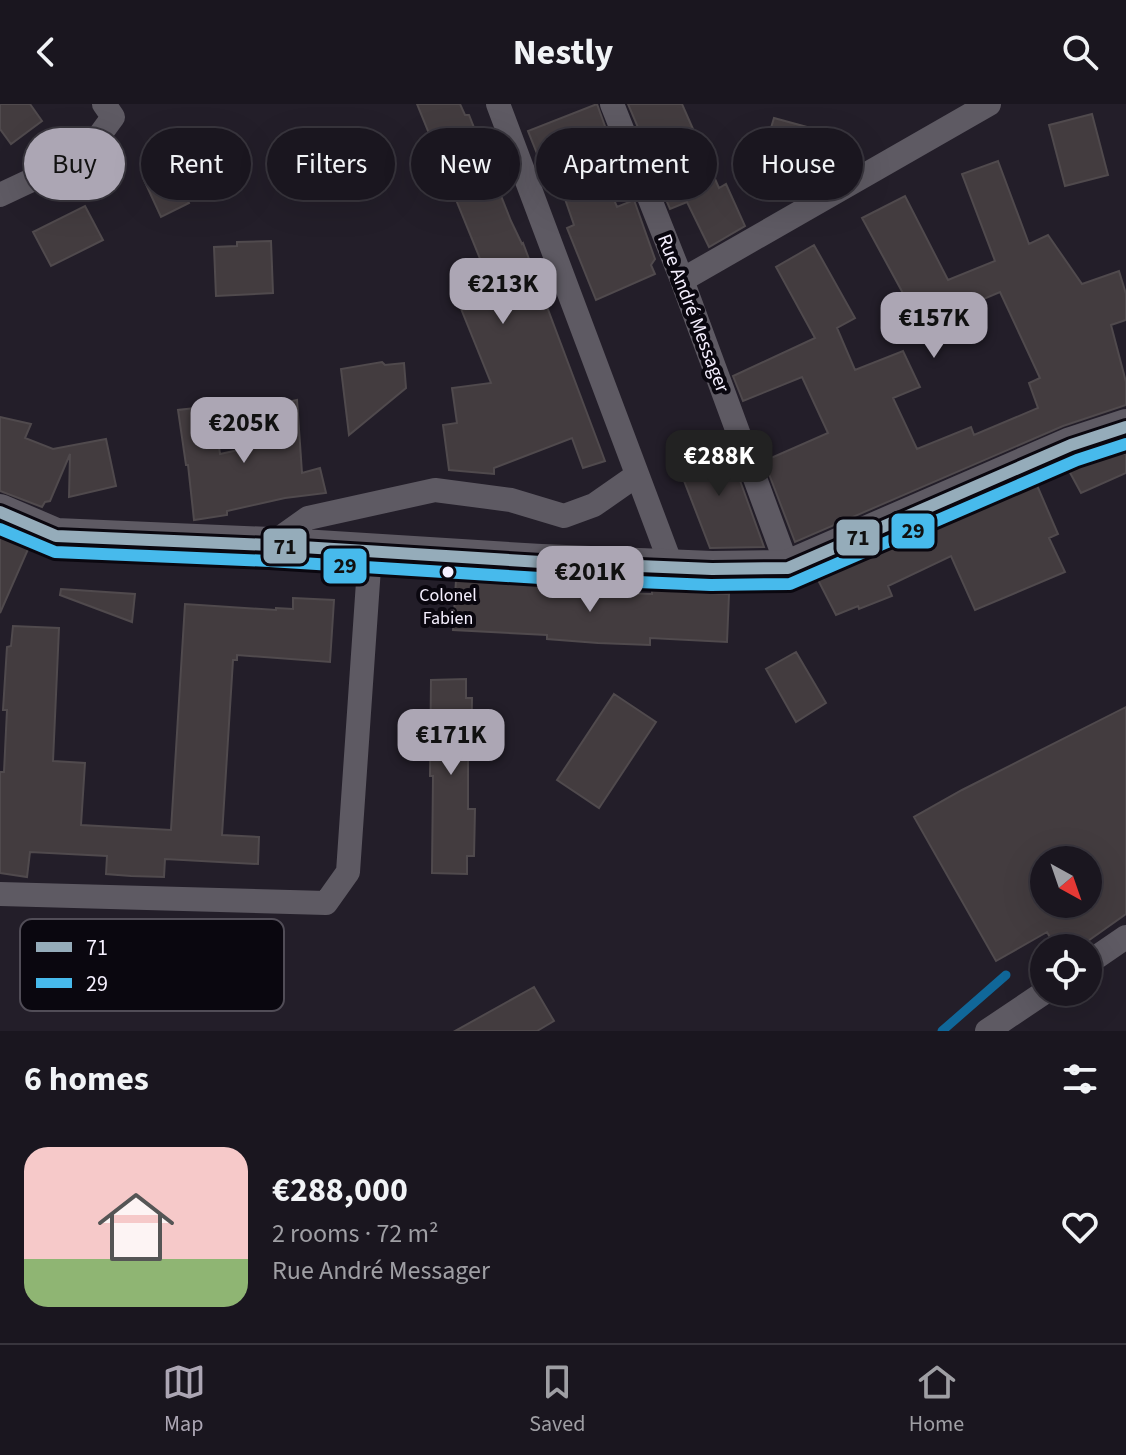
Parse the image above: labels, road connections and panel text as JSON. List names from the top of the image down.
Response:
{
  "streets": {
    "street": ["Rue André Messager"]
  },
  "places": ["Colonel Fabien"],
  "lines": ["transit line 71", "transit line 29"],
  "legend": ["71", "29"],
  "north": "bottom right",
  "page": {
    "header": "Nestly",
    "chip": [
      "Buy",
      "Rent",
      "Filters",
      "New",
      "Apartment",
      "House"
    ],
    "price": [
      "€213K",
      "€157K",
      "€205K",
      "€288K",
      "€201K",
      "€171K"
    ],
    "heading": "6 homes",
    "list": [
      {
        "name": "€288,000",
        "note": "2 rooms · 72 m² · Rue André Messager"
      }
    ],
    "tabs": ["Map", "Saved", "Home"]
  }
}
